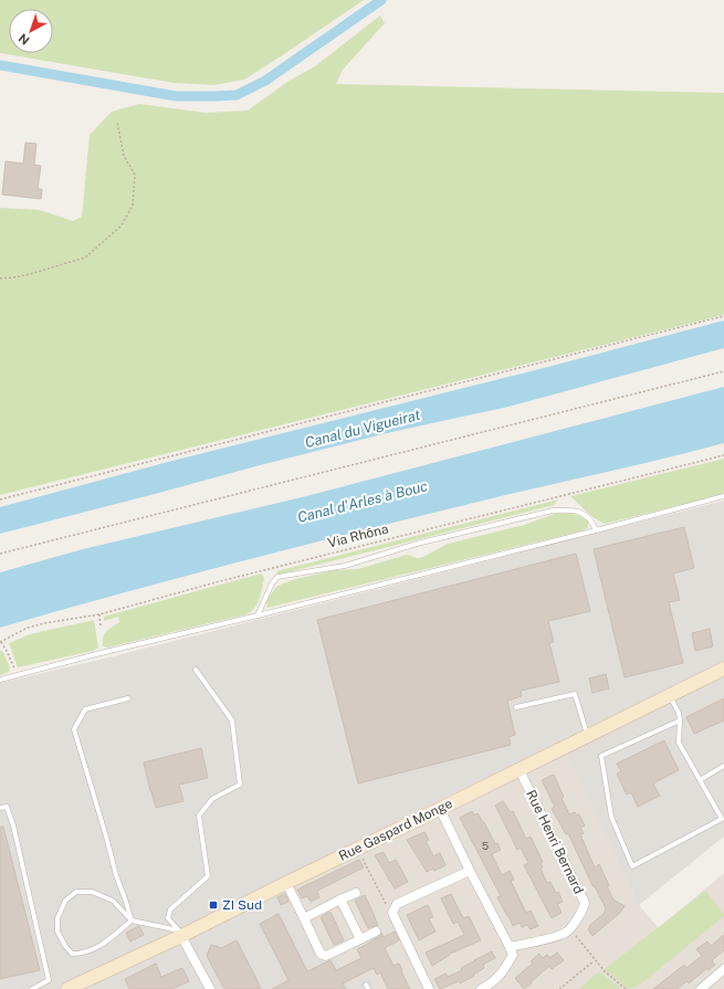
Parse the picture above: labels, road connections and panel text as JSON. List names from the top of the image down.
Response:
{
  "streets": {
    "street": ["Rue Gaspard Monge", "Rue Henri Bernard"],
    "path": ["Via Rhôna"]
  },
  "crossings": [
    ["Rue Gaspard Monge", "Rue Henri Bernard"]
  ],
  "water": ["Canal du Vigueirat", "Canal d'Arles à Bouc"],
  "places": {
    "transit": ["ZI Sud"]
  },
  "house_numbers": ["5"],
  "north": "bottom left"
}
